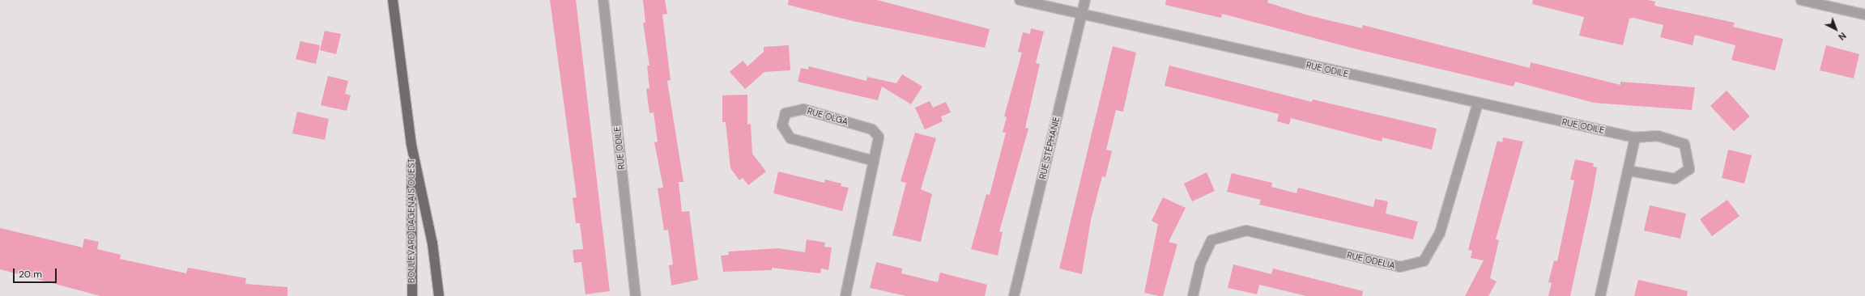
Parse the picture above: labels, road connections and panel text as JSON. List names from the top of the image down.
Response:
{
  "streets": {
    "main road": ["BOULEVARD DAGENAIS OUEST"],
    "street": [
      "RUE ODILE",
      "RUE OLGA",
      "RUE STÉPHANIE",
      "RUE ODELIA"
    ]
  },
  "crossings": [
    ["RUE ODILE", "RUE STÉPHANIE"],
    ["RUE ODILE", "RUE ODELIA"]
  ],
  "scale_bar": "20 m",
  "north": "bottom right"
}
